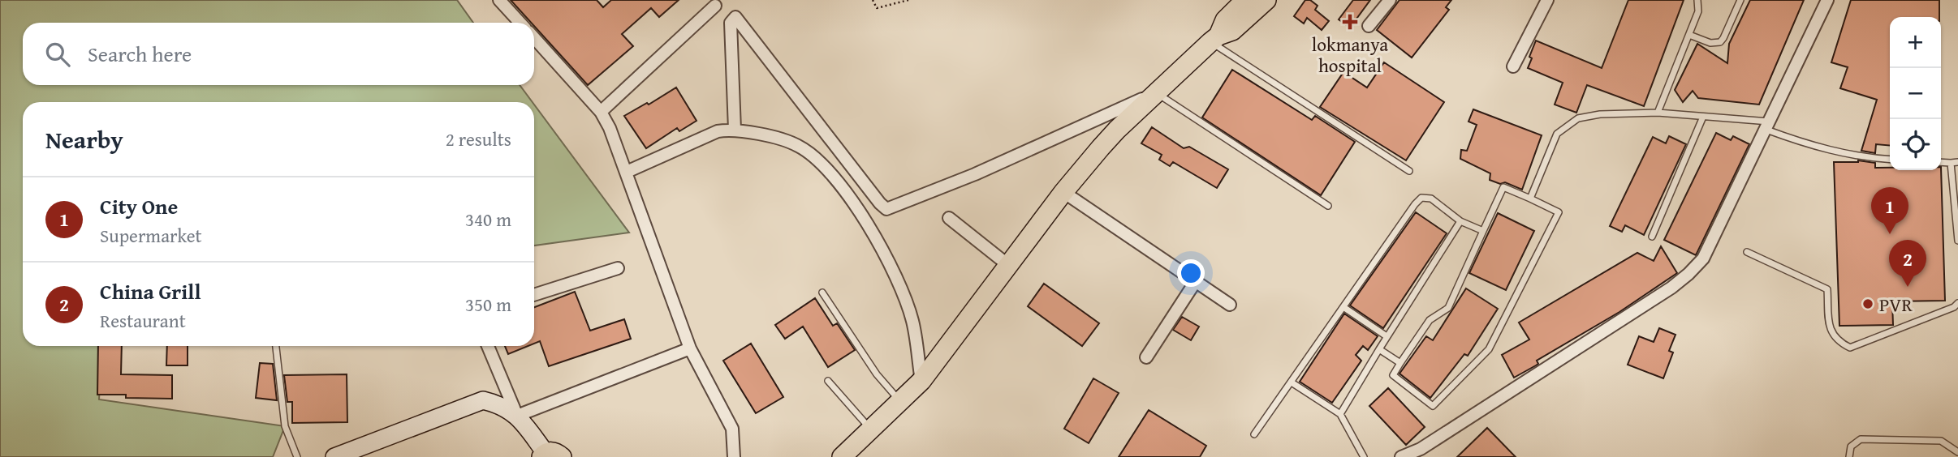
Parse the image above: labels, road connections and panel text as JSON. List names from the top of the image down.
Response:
{
  "places": {
    "health": ["lokmanya hospital"],
    "other": ["PVR"]
  },
  "page": {
    "map_buttons": ["+", "−"],
    "search": "Search here",
    "heading": ["Nearby", "2 results"],
    "list": [
      {
        "mark": "1",
        "name": "City One",
        "note": "Supermarket",
        "value": "340 m"
      },
      {
        "mark": "2",
        "name": "China Grill",
        "note": "Restaurant",
        "value": "350 m"
      }
    ],
    "pins": ["1", "2"]
  }
}
